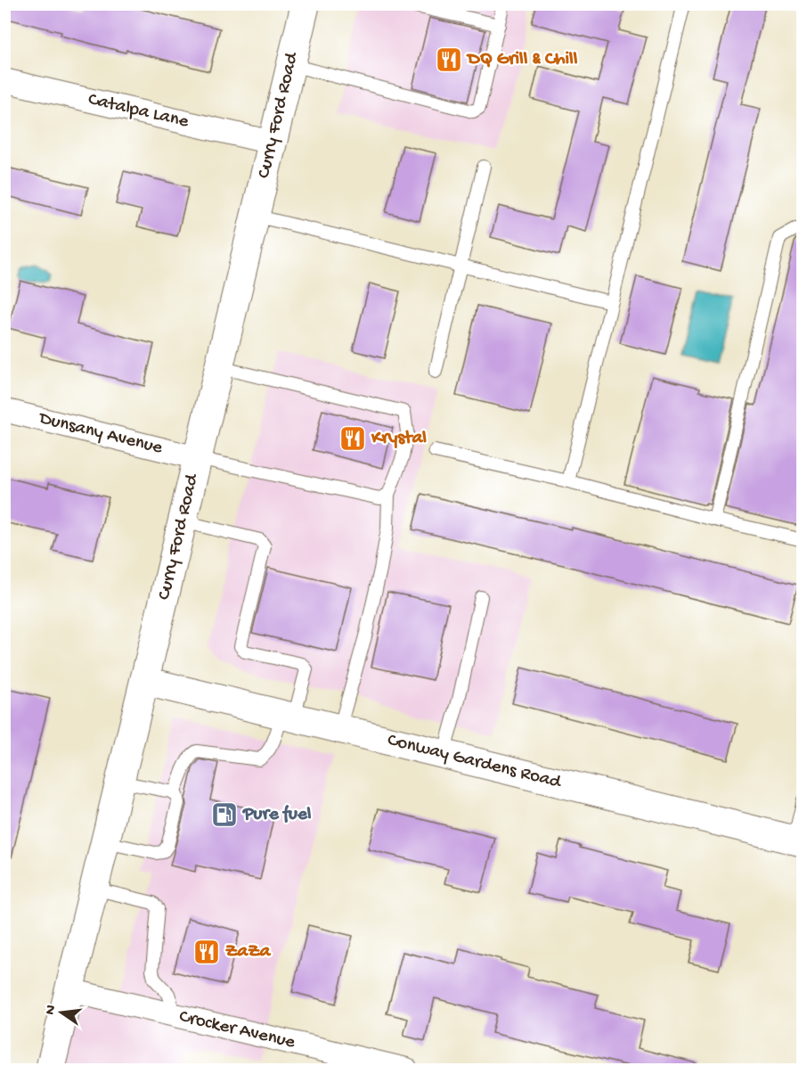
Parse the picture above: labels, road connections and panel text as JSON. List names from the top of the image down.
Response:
{
  "streets": {
    "street": [
      "Catalpa Lane",
      "Curry Ford Road",
      "Dunsany Avenue",
      "Conway Gardens Road",
      "Crocker Avenue"
    ]
  },
  "crossings": [
    ["Catalpa Lane", "Curry Ford Road"],
    ["Curry Ford Road", "Dunsany Avenue"],
    ["Curry Ford Road", "Conway Gardens Road"],
    ["Curry Ford Road", "Crocker Avenue"]
  ],
  "places": {
    "restaurant": ["DQ Grill & Chill", "Krystal", "ZaZa"],
    "fuel station": ["Pure fuel"]
  },
  "north": "left"
}
